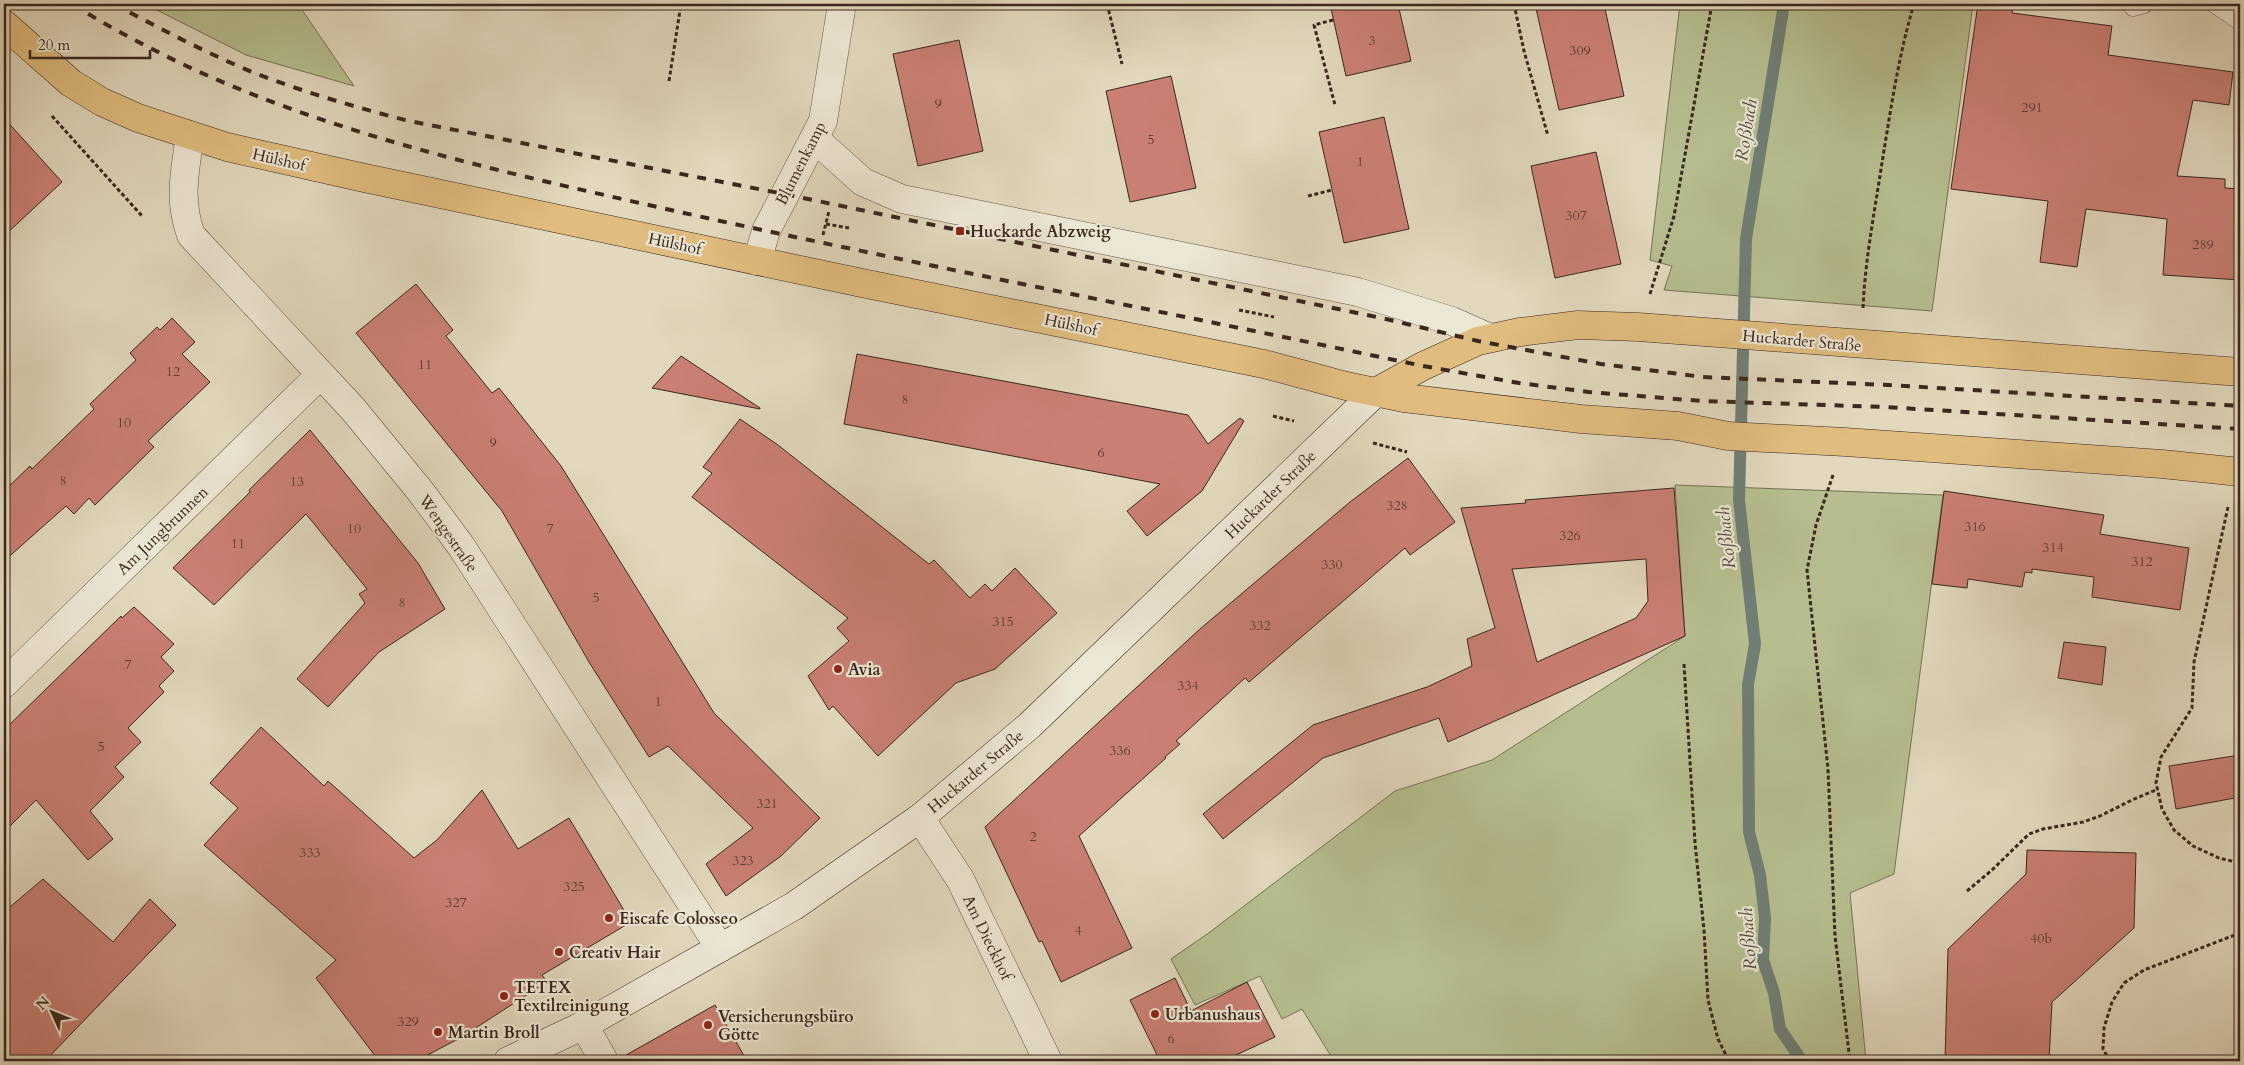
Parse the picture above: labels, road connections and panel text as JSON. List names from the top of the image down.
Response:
{
  "streets": {
    "main road": ["Hülshof", "Huckarder Straße"],
    "street": [
      "Blumenkamp",
      "Am Jungbrunnen",
      "Wengestraße",
      "Am Dieckhof"
    ]
  },
  "crossings": [
    ["Hülshof", "Blumenkamp"],
    ["Hülshof", "Huckarder Straße"],
    ["Hülshof", "Wengestraße"],
    ["Huckarder Straße", "Wengestraße"],
    ["Huckarder Straße", "Am Dieckhof"],
    ["Am Jungbrunnen", "Wengestraße"]
  ],
  "water": ["Roßbach"],
  "places": {
    "transit": ["Huckarde Abzweig"],
    "other": [
      "Avia",
      "Eiscafe Colosseo",
      "Creativ Hair",
      "TETEX Textilreinigung",
      "Urbanushaus",
      "Versicherungsbüro Götte",
      "Martin Broll"
    ]
  },
  "house_numbers": [
    "3",
    "309",
    "9",
    "291",
    "5",
    "1",
    "307",
    "289",
    "11",
    "12",
    "8",
    "10",
    "9",
    "6",
    "8",
    "13",
    "328",
    "316",
    "10",
    "7",
    "326",
    "11",
    "314",
    "312",
    "330",
    "5",
    "8",
    "315",
    "332",
    "7",
    "334",
    "1",
    "5",
    "336",
    "321",
    "2",
    "333",
    "323",
    "325",
    "327",
    "4",
    "40b",
    "329",
    "6"
  ],
  "scale_bar": "20 m",
  "north": "top left"
}
